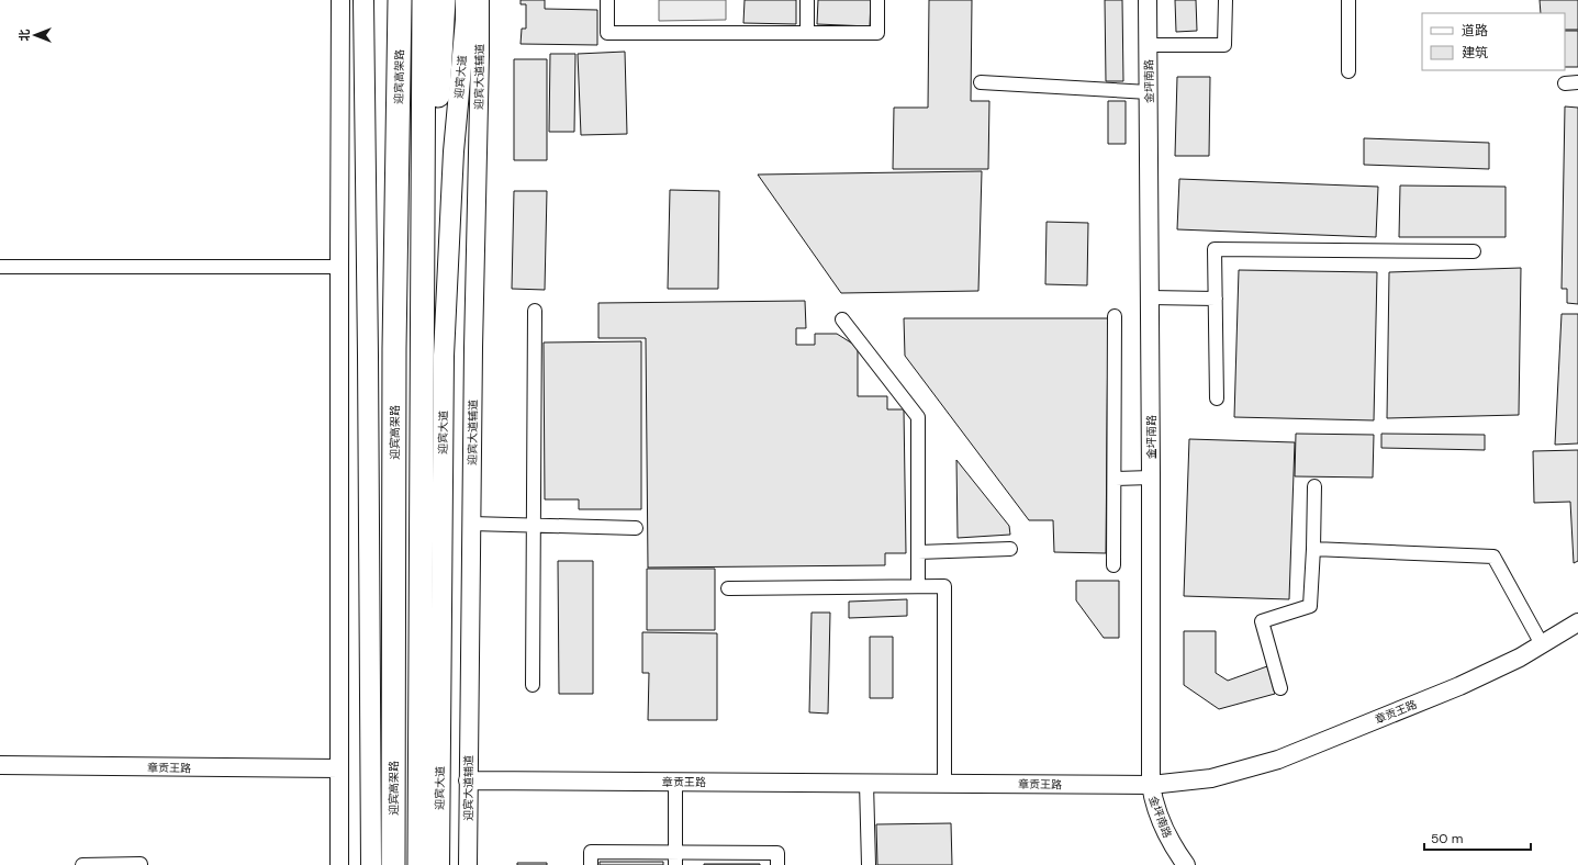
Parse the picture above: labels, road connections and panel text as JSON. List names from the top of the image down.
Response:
{
  "streets": {
    "highway": ["迎宾高架路"],
    "main road": ["迎宾大道"],
    "street": ["迎宾大道辅道", "金坪南路", "章贡王路"]
  },
  "crossings": [
    ["迎宾大道辅道", "章贡王路"],
    ["金坪南路", "章贡王路"]
  ],
  "legend": ["道路", "建筑"],
  "scale_bar": "50 m",
  "north": "left"
}
